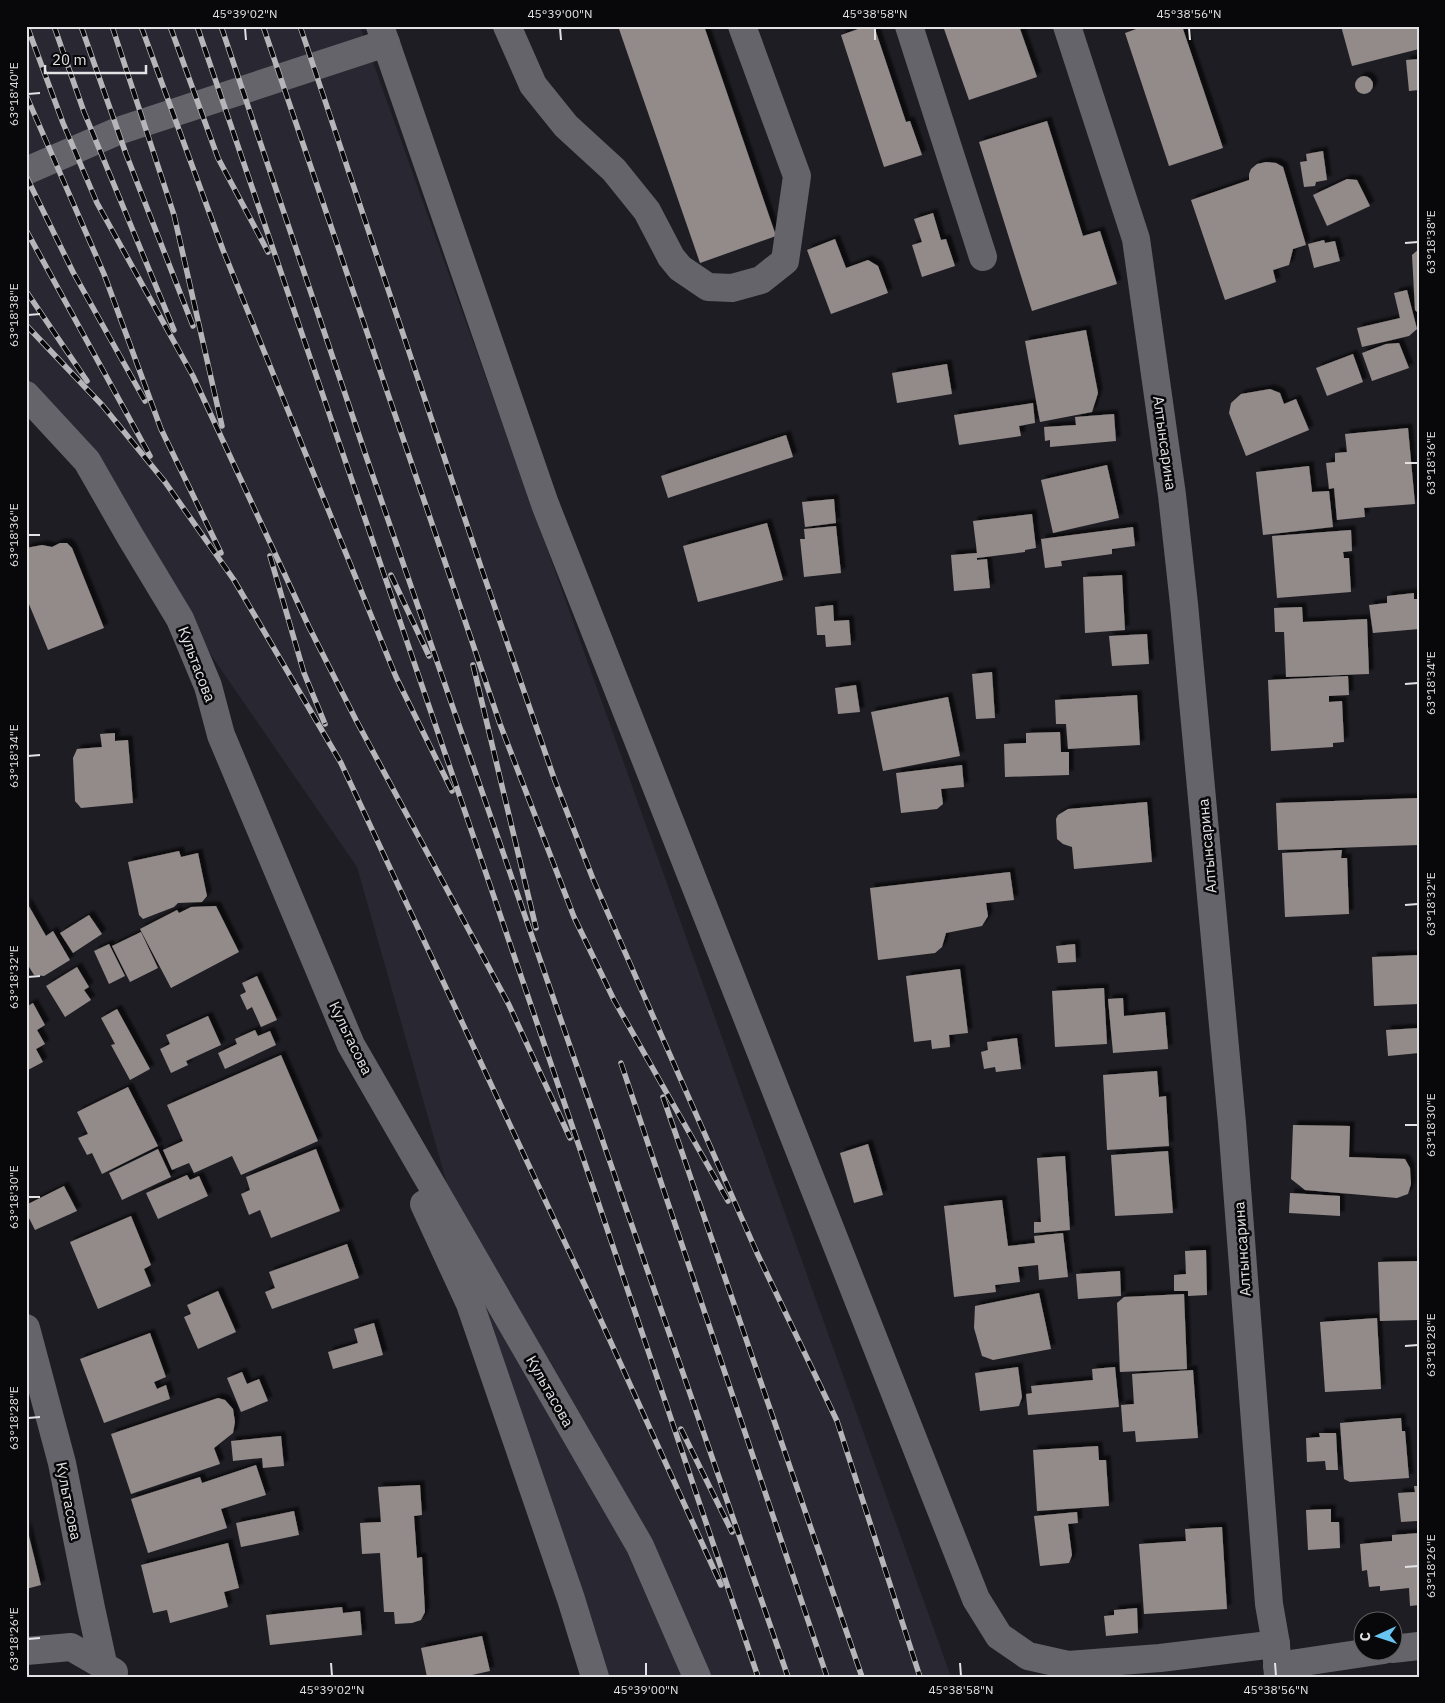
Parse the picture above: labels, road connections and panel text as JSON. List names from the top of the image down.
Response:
{
  "streets": {
    "street": ["Алтынсарина", "Культасова"]
  },
  "scale_bar": "20 m",
  "north": "left",
  "coordinates": [
    "45°39'02\"N",
    "45°39'00\"N",
    "45°38'58\"N",
    "45°38'56\"N",
    "63°18'40\"E",
    "63°18'38\"E",
    "63°18'36\"E",
    "63°18'34\"E",
    "63°18'32\"E",
    "63°18'30\"E",
    "63°18'28\"E",
    "63°18'26\"E"
  ]
}
